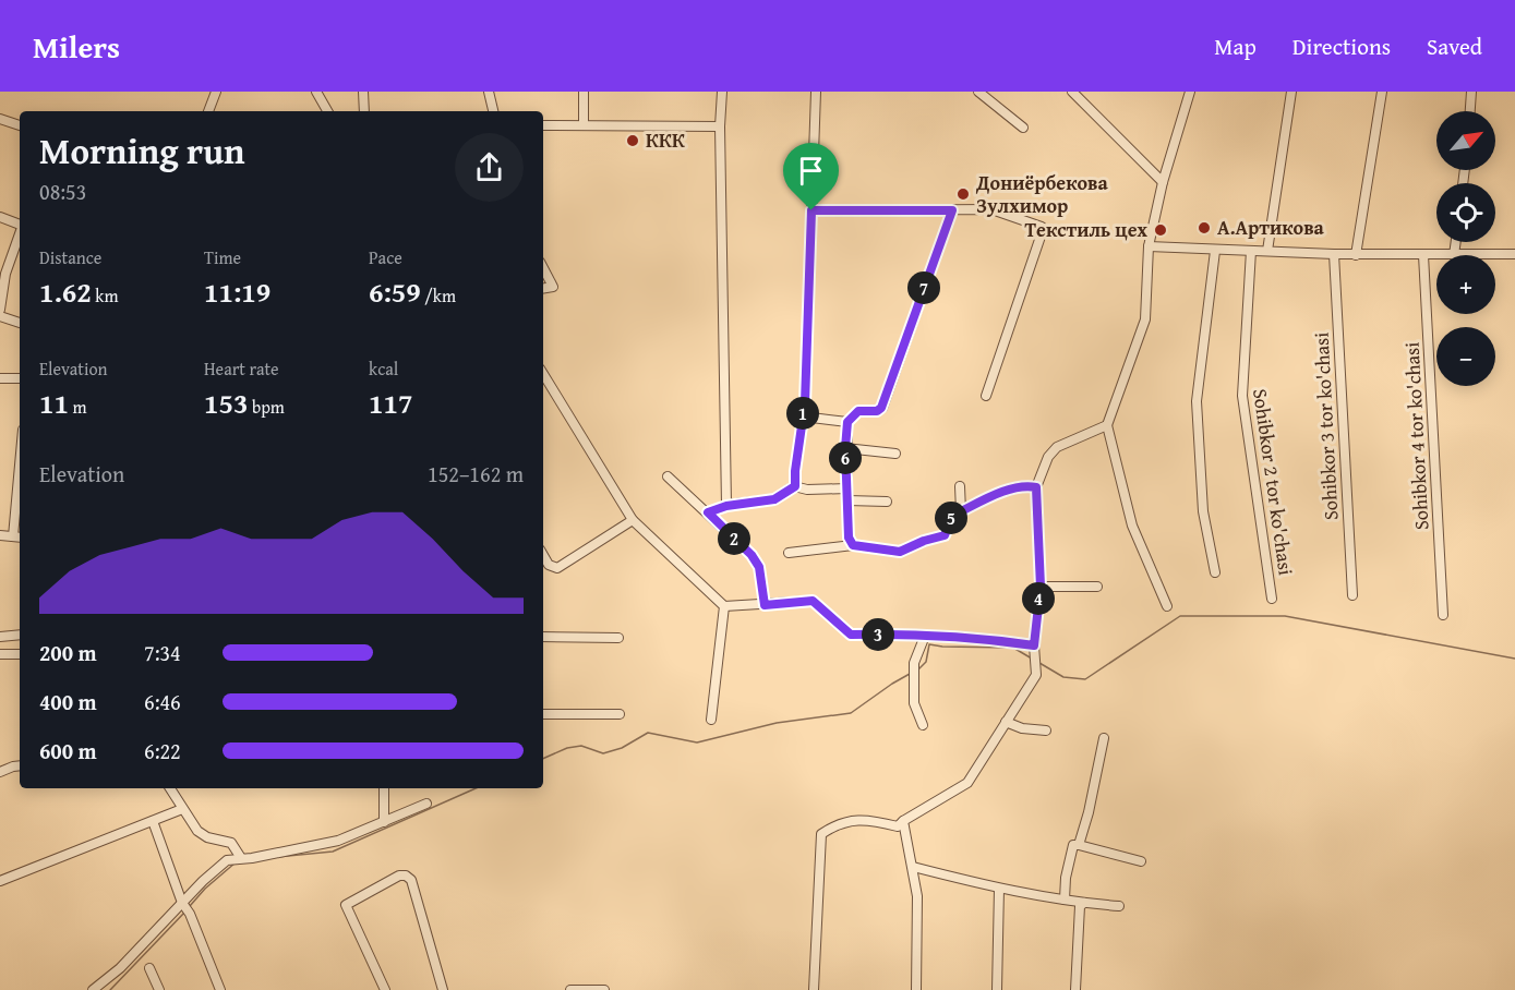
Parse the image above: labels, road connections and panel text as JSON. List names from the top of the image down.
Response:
{
  "streets": {
    "street": ["Sohibkor 3 tor ko'chasi", "Sohibkor 4 tor ko'chasi", "Sohibkor 2 tor ko'chasi"]
  },
  "places": [
    "ККК",
    "Дониёрбекова Зулхимор",
    "А.Артикова",
    "Текстиль цех"
  ],
  "north": "top right",
  "page": {
    "header": "Milers",
    "nav": ["Map", "Directions", "Saved"],
    "map_buttons": ["+", "−"],
    "heading": ["Morning run", "08:53"],
    "stats": [
      ["Distance", "1.62 km"],
      ["Time", "11:19"],
      ["Pace", "6:59 /km"],
      ["Elevation", "11 m"],
      ["Heart rate", "153 bpm"],
      ["kcal", "117"]
    ],
    "pins": [
      "7",
      "1",
      "6",
      "5",
      "2",
      "4",
      "3"
    ],
    "chart": ["Elevation", "152–162 m"],
    "list": [
      {
        "name": "200 m",
        "note": "7:34"
      },
      {
        "name": "400 m",
        "note": "6:46"
      },
      {
        "name": "600 m",
        "note": "6:22"
      }
    ]
  }
}
